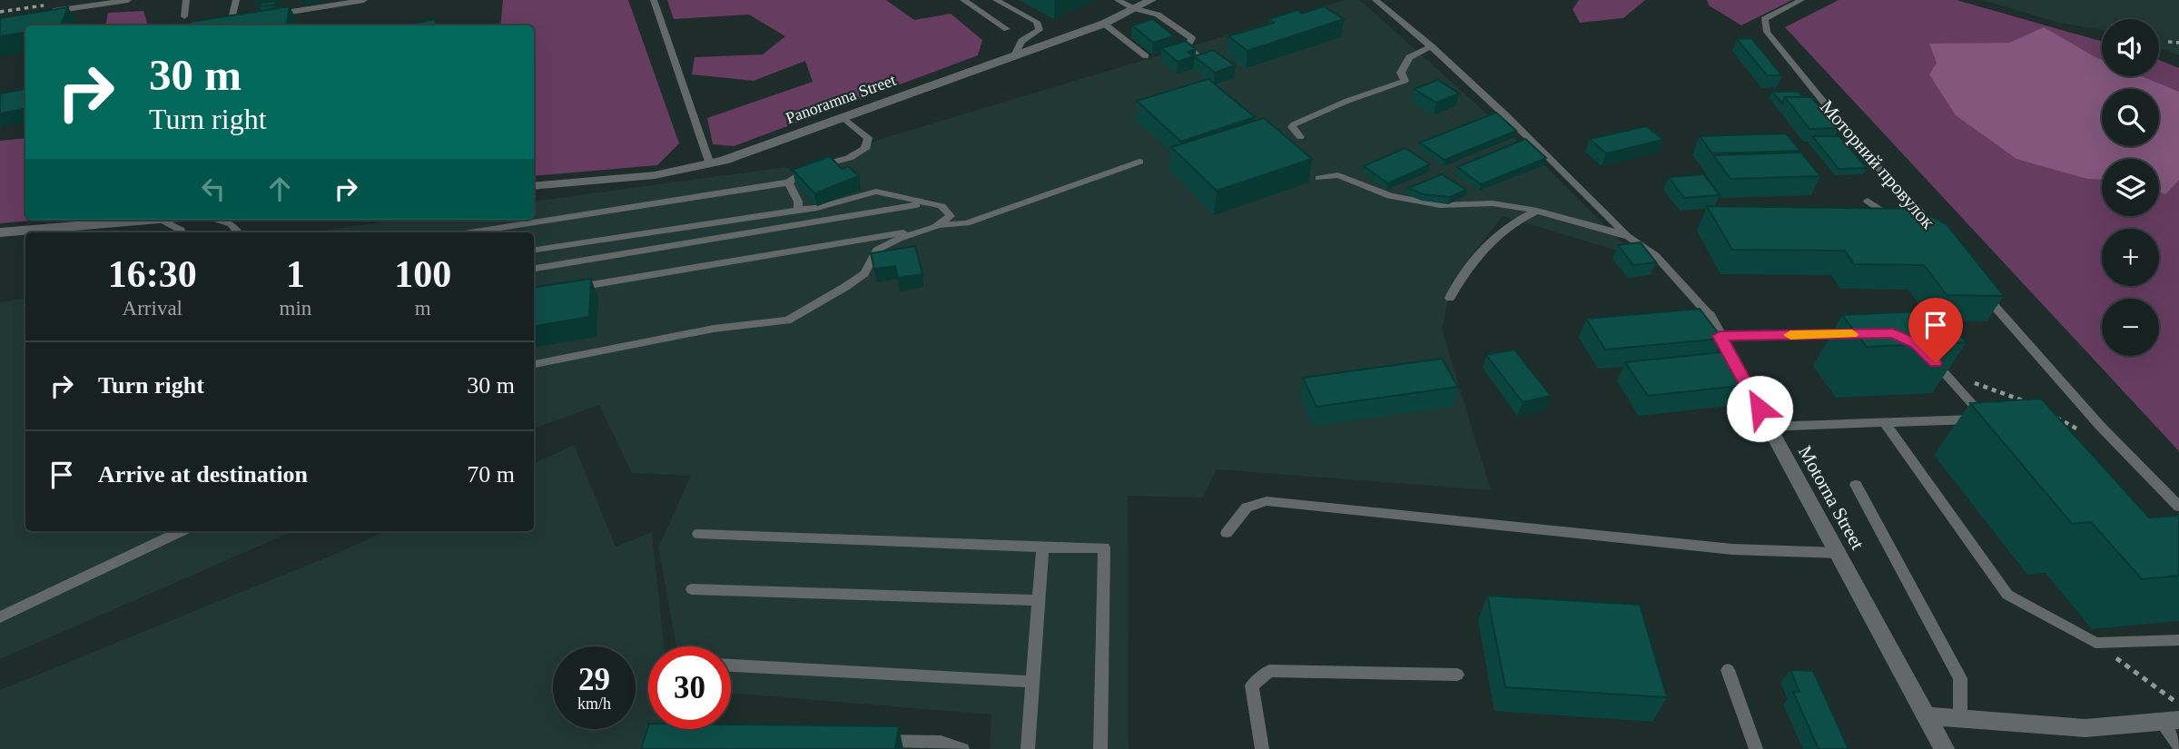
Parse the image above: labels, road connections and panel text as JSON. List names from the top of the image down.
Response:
{
  "streets": {
    "street": ["Panoramna Street", "Motorna Street"],
    "lane": ["Моторний провулок"]
  },
  "page": {
    "map_buttons": ["+", "−"],
    "turn": ["30 m", "Turn right"],
    "eta": [
      "16:30",
      "Arrival",
      "1",
      "min",
      "100",
      "m"
    ],
    "list": [
      {
        "name": "Turn right",
        "value": "30 m"
      },
      {
        "name": "Arrive at destination",
        "value": "70 m"
      }
    ],
    "speed": "29 km/h",
    "limit": "30"
  }
}
